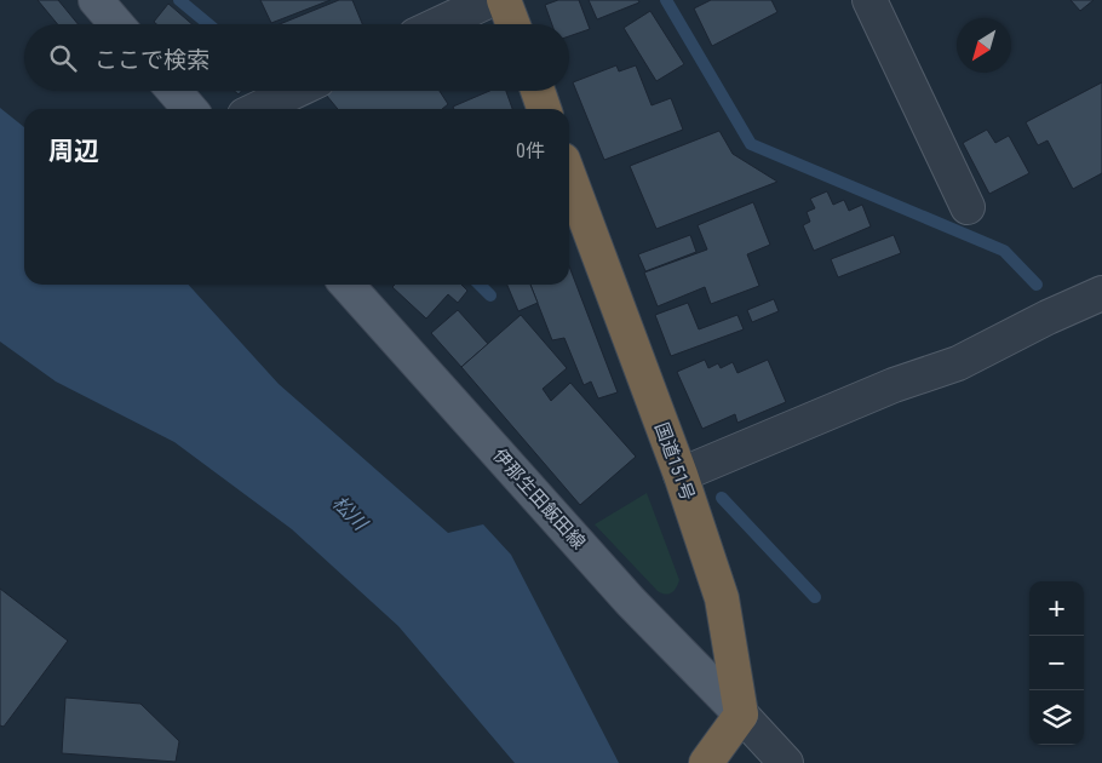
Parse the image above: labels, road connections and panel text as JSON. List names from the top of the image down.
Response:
{
  "streets": {
    "highway": ["国道151号"],
    "main road": ["伊那生田飯田線"]
  },
  "crossings": [
    ["国道151号", "伊那生田飯田線"]
  ],
  "water": ["松川"],
  "north": "bottom left",
  "page": {
    "search": "ここで検索",
    "heading": ["周辺", "0件"],
    "map_buttons": ["+", "−"]
  }
}
